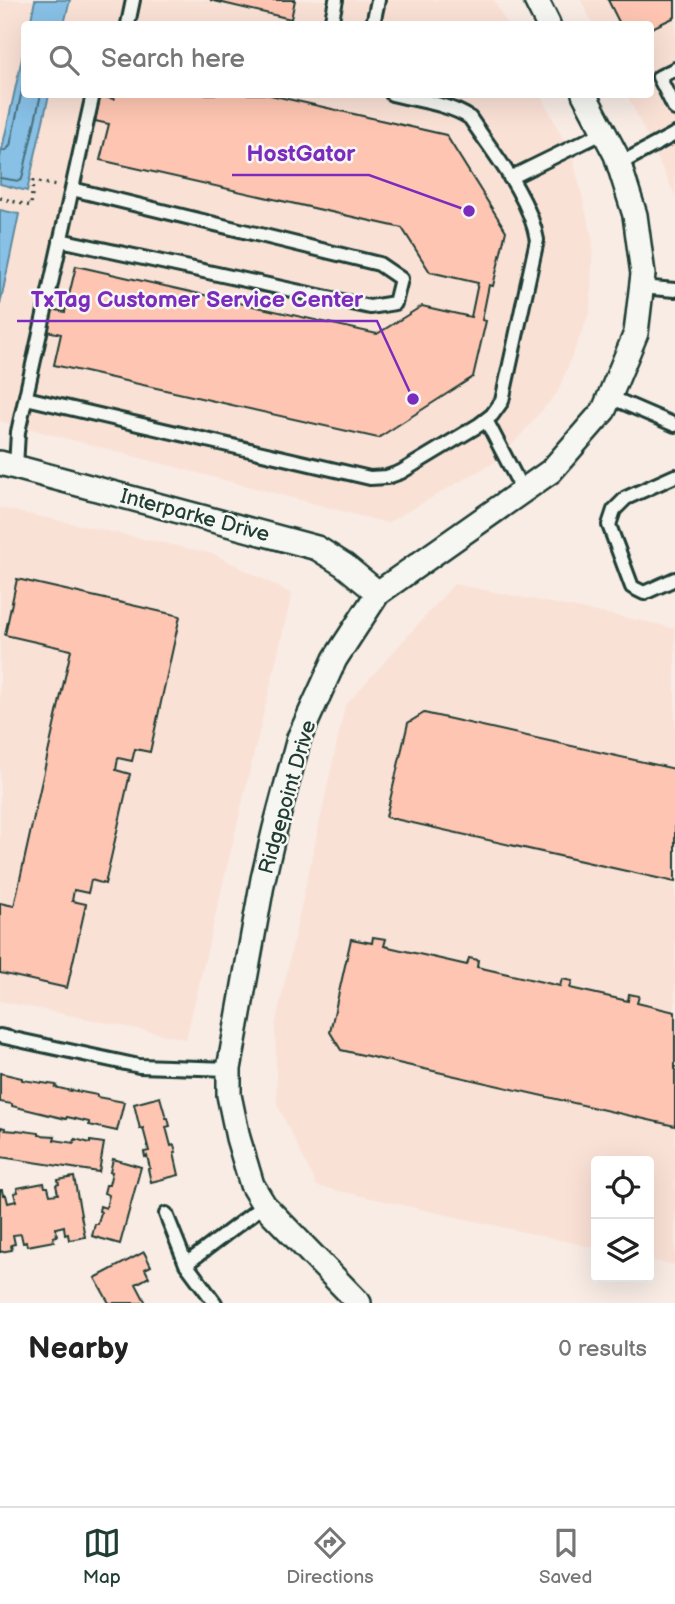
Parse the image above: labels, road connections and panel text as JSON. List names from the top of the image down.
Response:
{
  "streets": {
    "street": ["Interparke Drive", "Ridgepoint Drive"]
  },
  "crossings": [
    ["Interparke Drive", "Ridgepoint Drive"]
  ],
  "places": ["HostGator", "TxTag Customer Service Center"],
  "page": {
    "search": "Search here",
    "heading": ["Nearby", "0 results"],
    "nav": ["Map", "Directions", "Saved"]
  }
}
